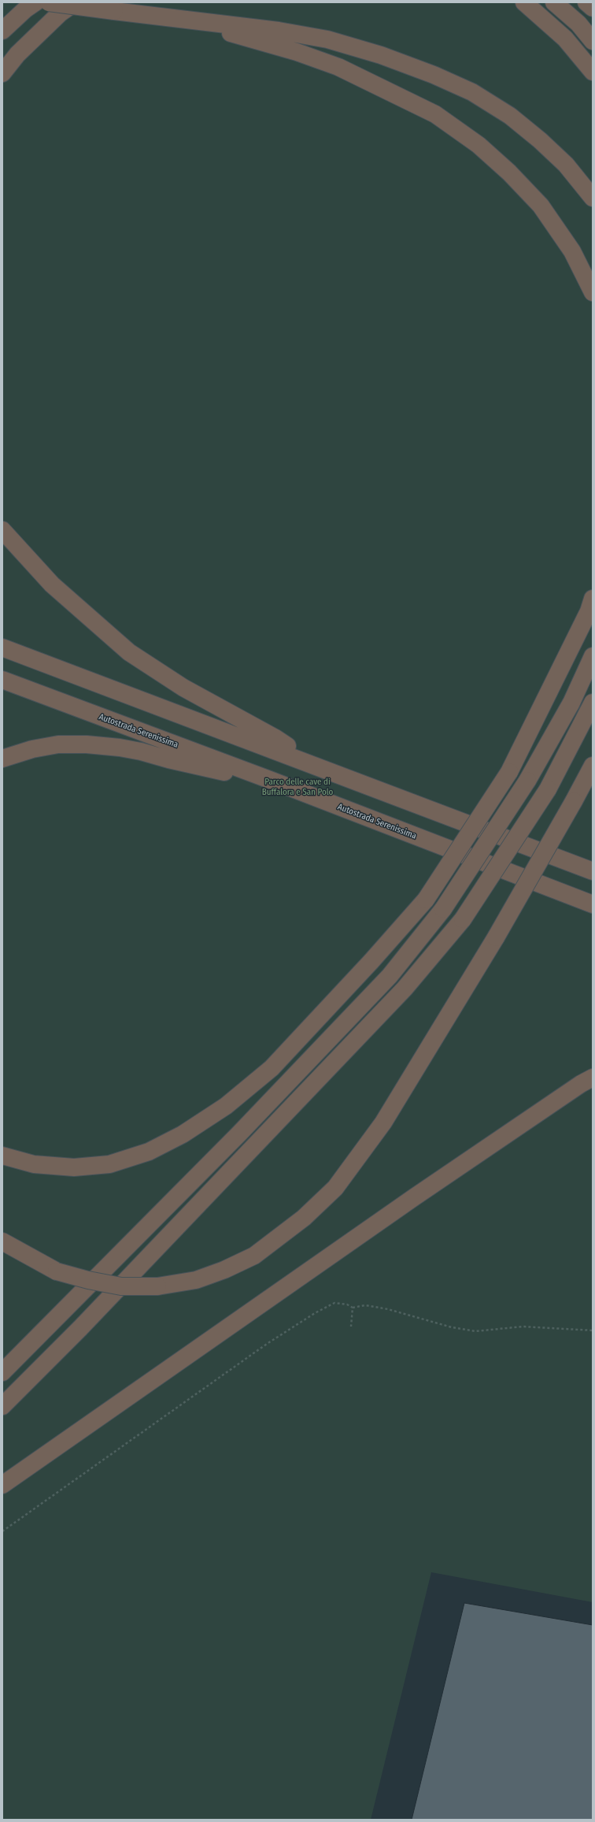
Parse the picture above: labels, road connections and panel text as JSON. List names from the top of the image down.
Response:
{
  "streets": {
    "highway": ["Autostrada Serenissima"]
  },
  "parks": ["Parco delle cave di Buffalora e San Polo"]
}
